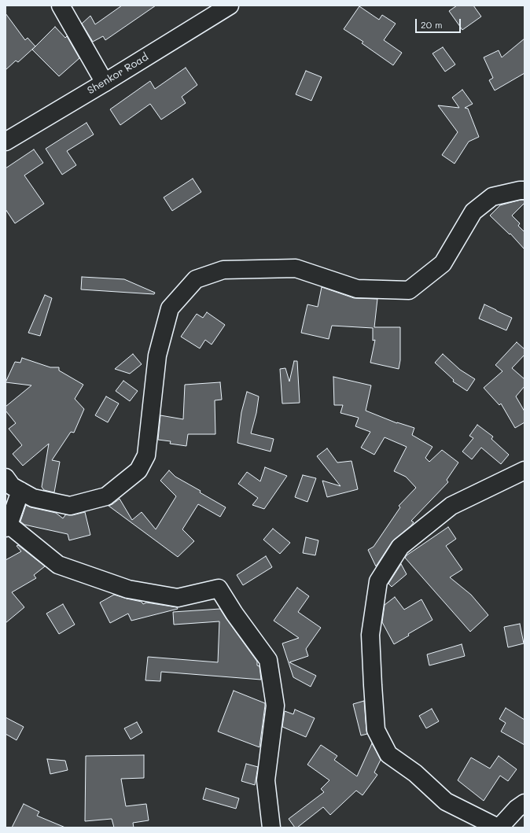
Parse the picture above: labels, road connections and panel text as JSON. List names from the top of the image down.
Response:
{
  "streets": {
    "street": ["Shenkor Road"]
  },
  "scale_bar": "20 m"
}
